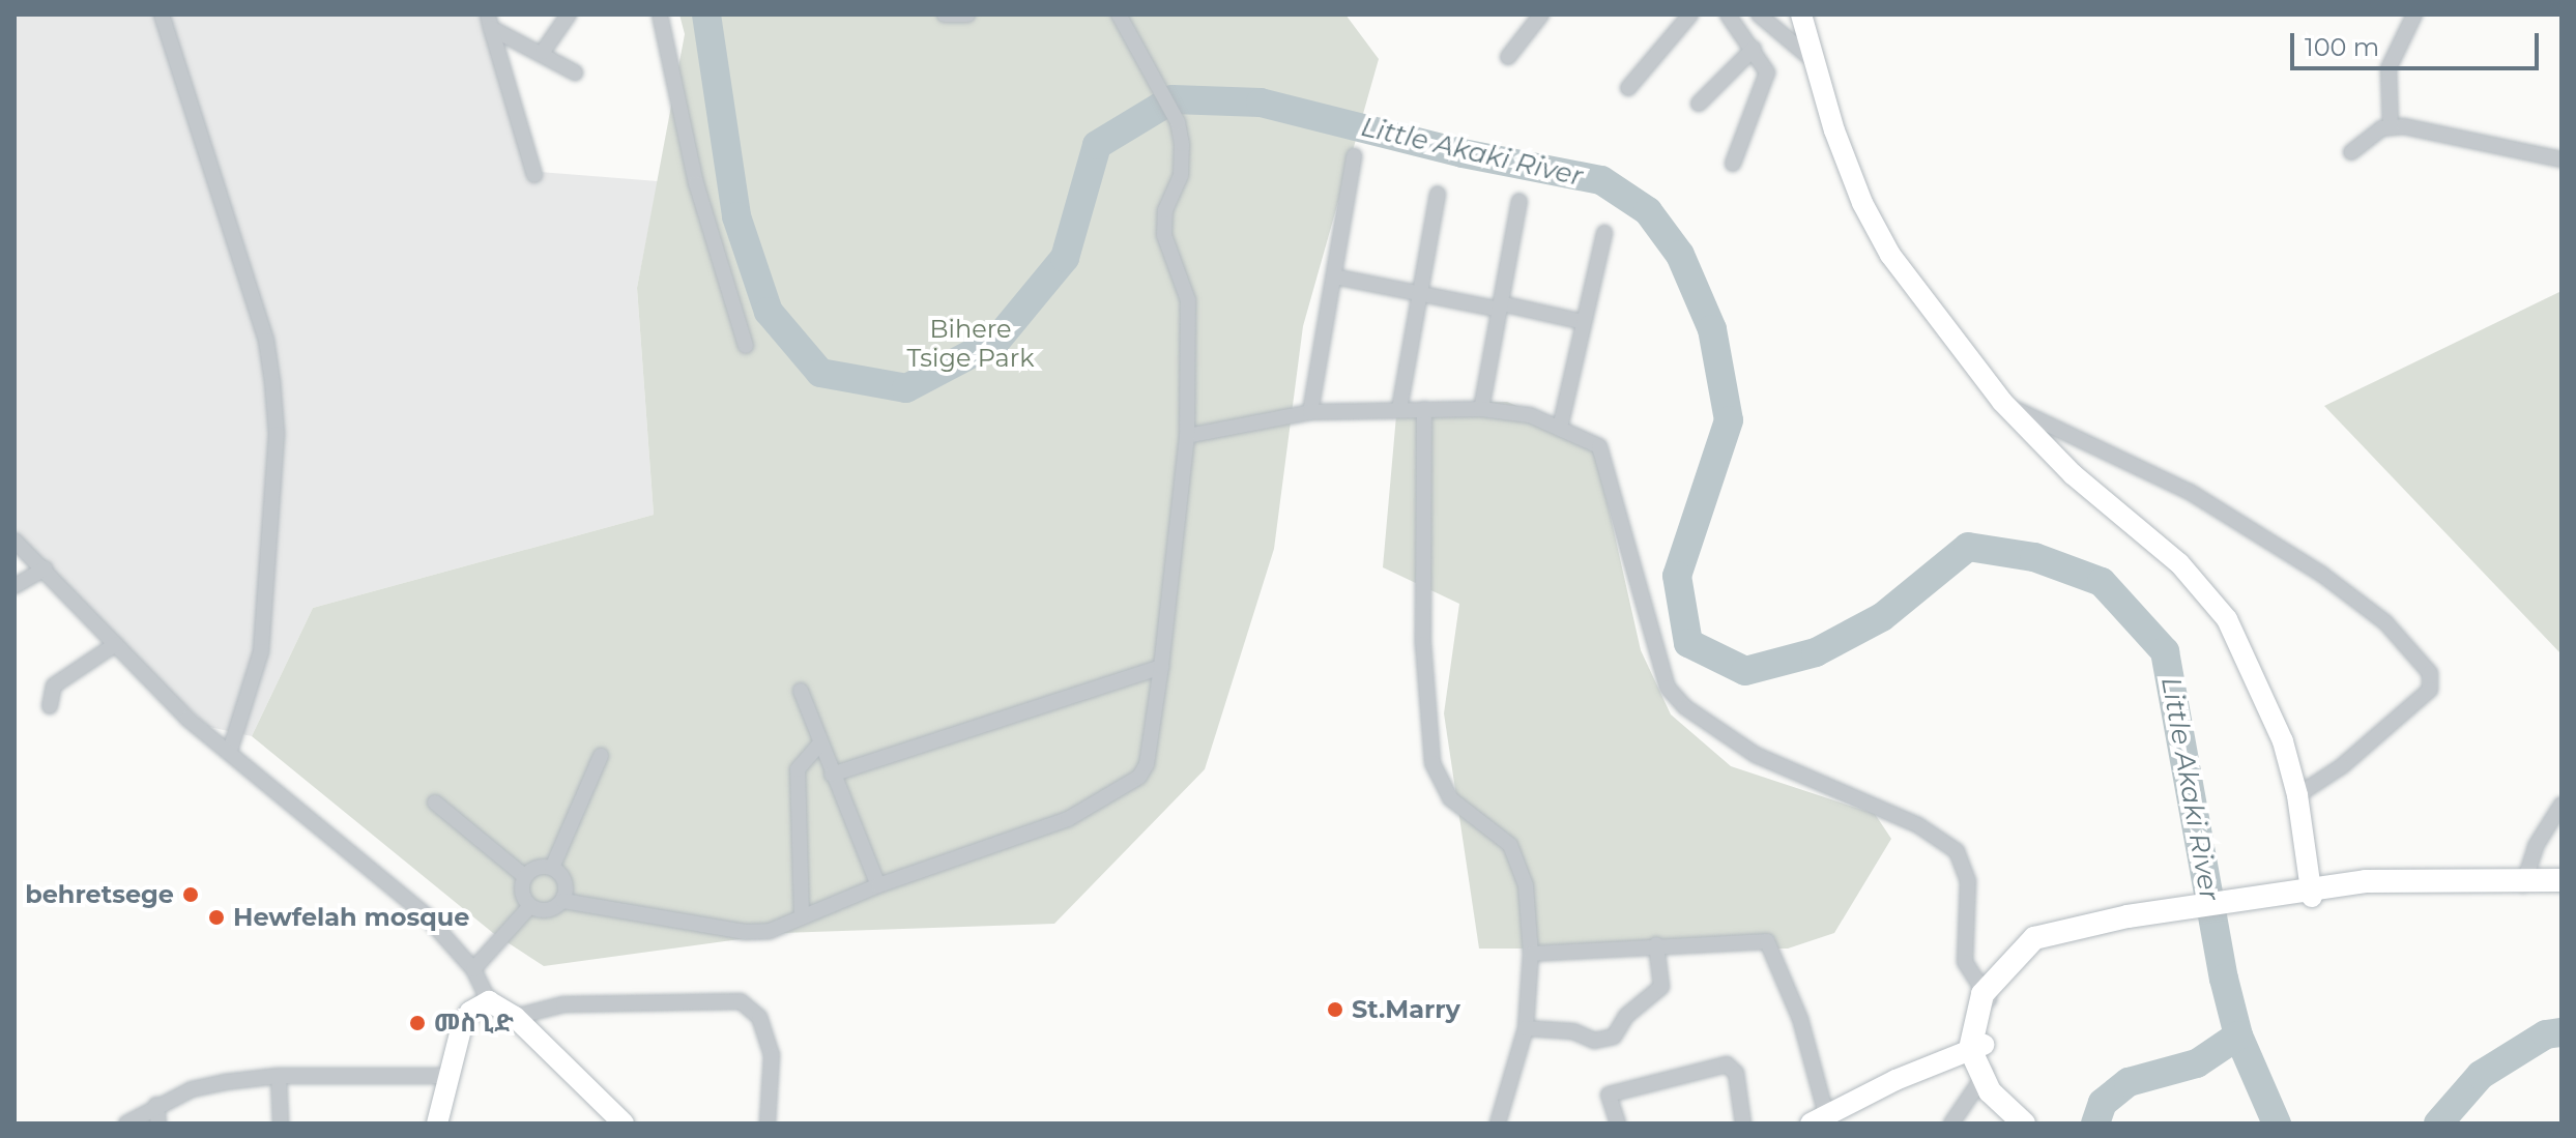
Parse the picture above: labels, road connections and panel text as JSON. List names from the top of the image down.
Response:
{
  "water": ["Little Akaki River"],
  "parks": ["Bihere Tsige Park"],
  "places": [
    "behretsege",
    "Hewfelah mosque",
    "St.Marry",
    "መስጊድ"
  ],
  "scale_bar": "100 m"
}
